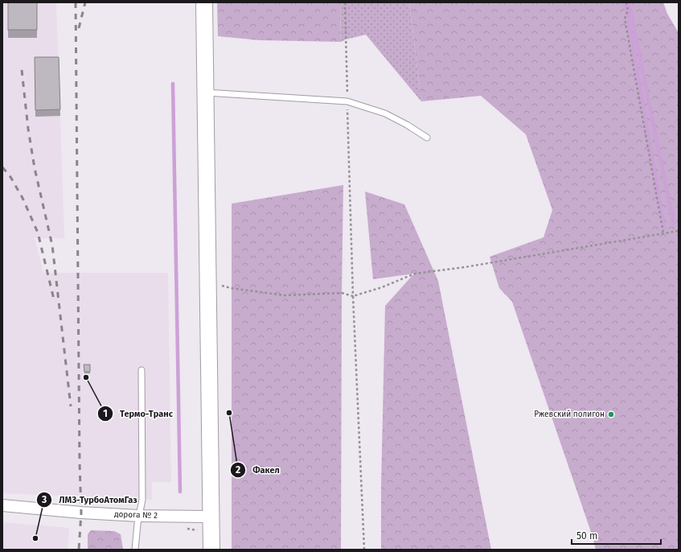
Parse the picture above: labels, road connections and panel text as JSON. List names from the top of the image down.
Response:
{
  "streets": {
    "street": ["дорога № 2"]
  },
  "places": [
    "Термо-Транс",
    "Факел",
    "Ржевский полигон",
    "ЛМЗ-ТурбоАтомГаз"
  ],
  "scale_bar": "50 m"
}
